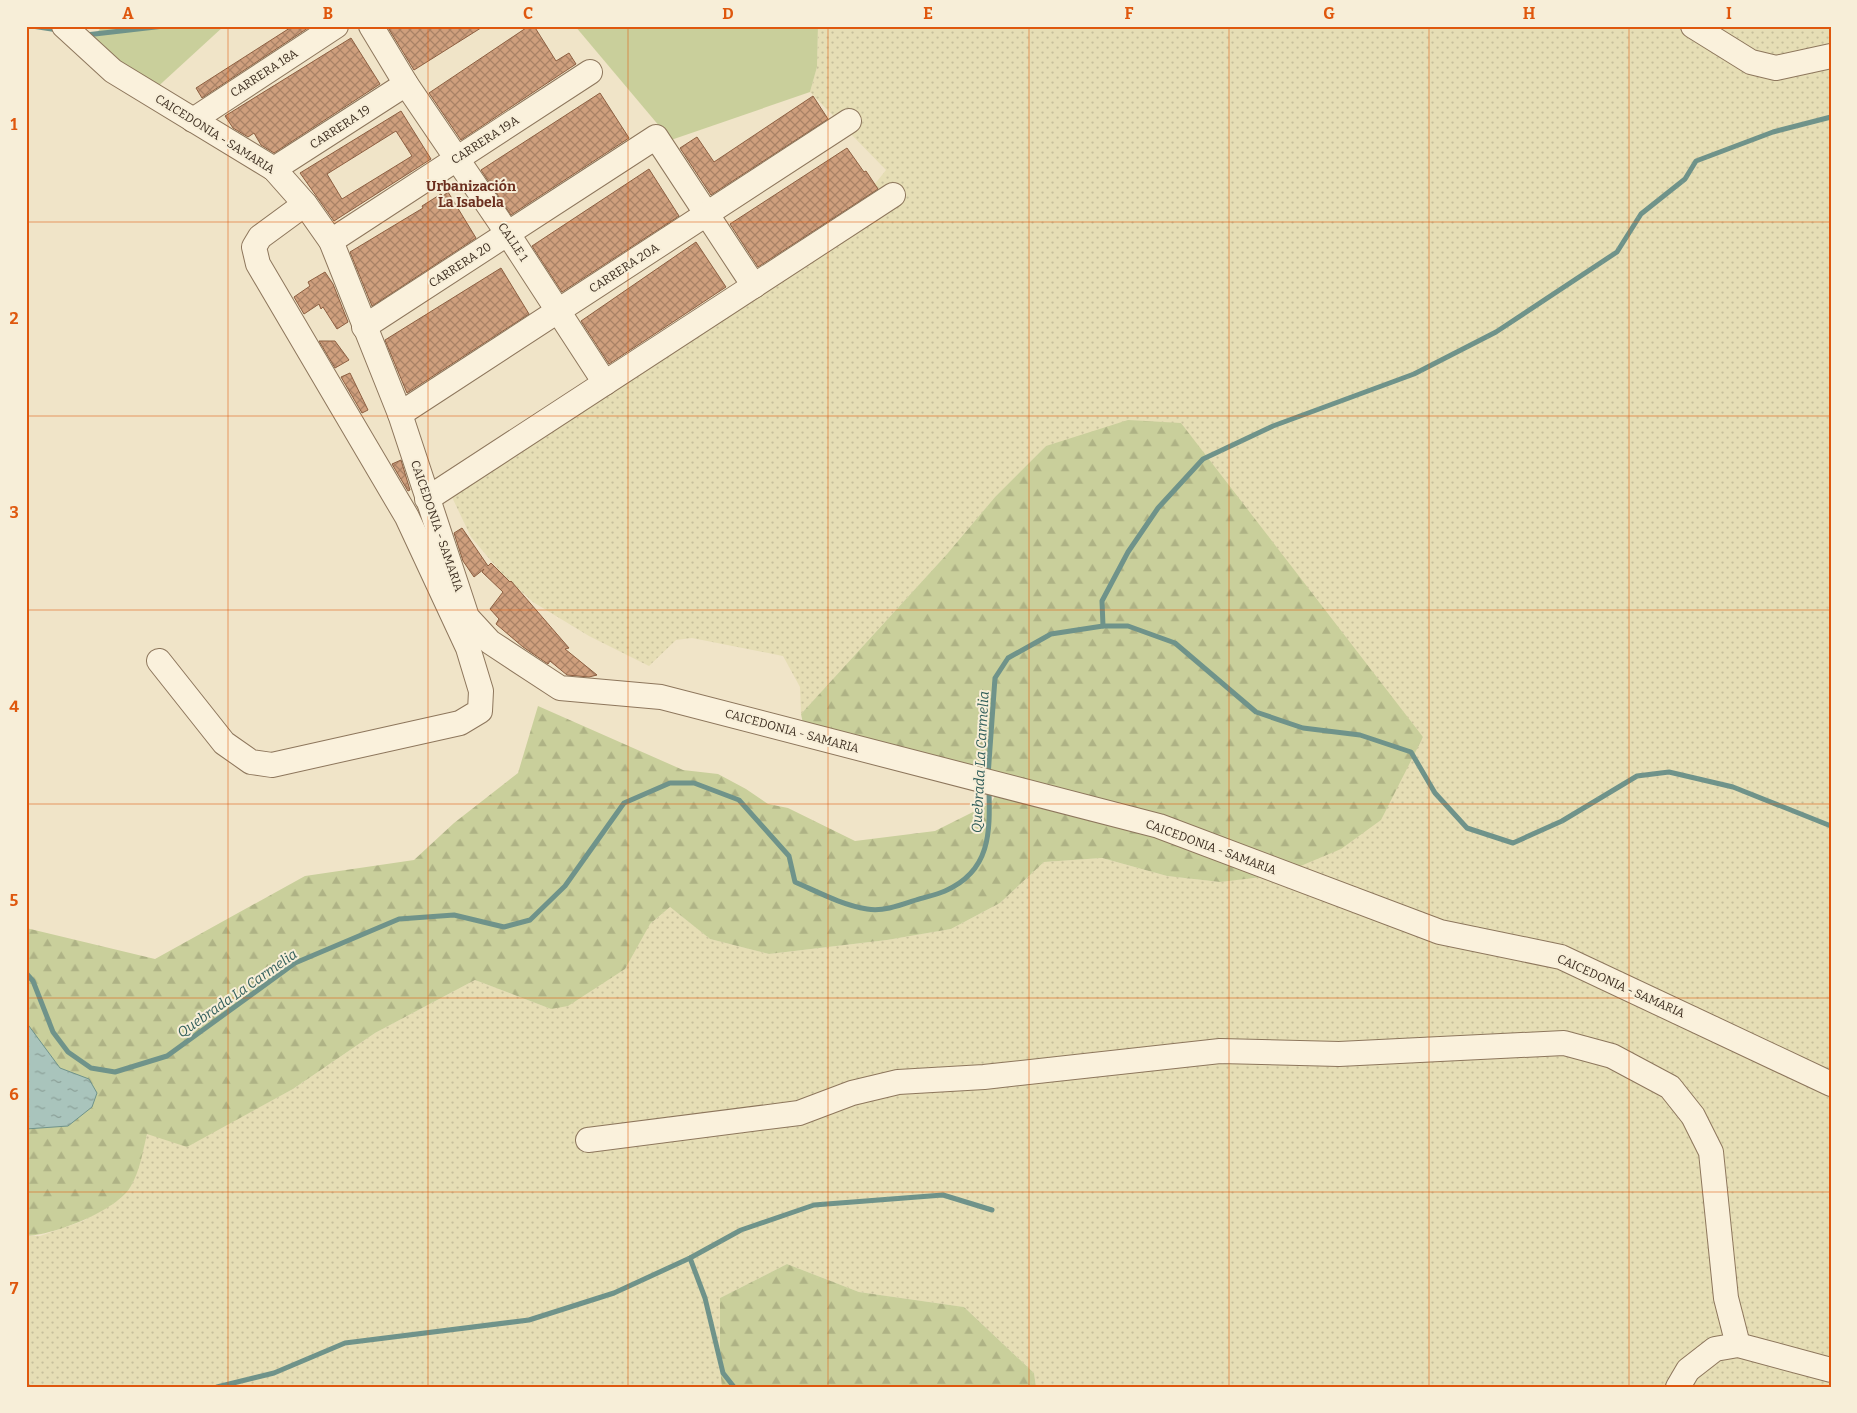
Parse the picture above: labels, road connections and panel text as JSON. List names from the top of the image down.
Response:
{
  "streets": {
    "street": [
      "CARRERA 18A",
      "CARRERA 19",
      "CAICEDONIA - SAMARIA",
      "CARRERA 19A",
      "CALLE 1",
      "CARRERA 20",
      "CARRERA 20A"
    ]
  },
  "crossings": [
    ["CARRERA 18A", "CAICEDONIA - SAMARIA"],
    ["CARRERA 19", "CAICEDONIA - SAMARIA"],
    ["CARRERA 19", "CALLE 1"],
    ["CAICEDONIA - SAMARIA", "CARRERA 19A"],
    ["CAICEDONIA - SAMARIA", "CARRERA 20"],
    ["CAICEDONIA - SAMARIA", "CARRERA 20A"],
    ["CARRERA 19A", "CALLE 1"],
    ["CALLE 1", "CARRERA 20"],
    ["CALLE 1", "CARRERA 20A"],
    ["CARRERA 20", "CARRERA 20A"]
  ],
  "districts": ["Urbanización La Isabela"],
  "water": ["Quebrada La Carmelia"],
  "grid": {
    "columns": [
      "A",
      "B",
      "C",
      "D",
      "E",
      "F",
      "G",
      "H",
      "I"
    ],
    "rows": [
      "1",
      "2",
      "3",
      "4",
      "5",
      "6",
      "7"
    ]
  }
}
